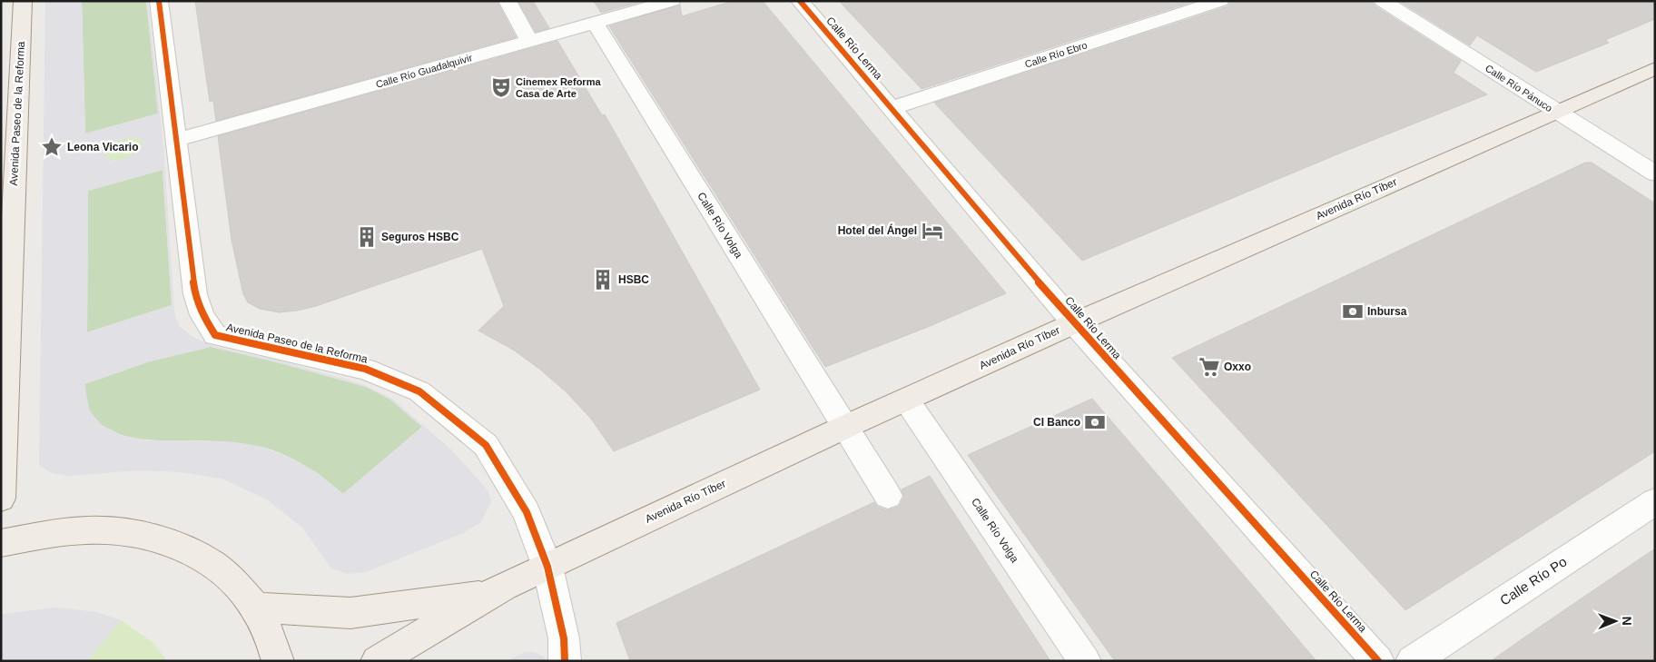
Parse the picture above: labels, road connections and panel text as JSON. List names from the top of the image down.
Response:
{
  "streets": {
    "main road": ["Avenida Paseo de la Reforma", "Avenida Río Tíber"],
    "street": [
      "Calle Río Lerma",
      "Calle Río Ebro",
      "Calle Río Guadalquivir",
      "Calle Río Pánuco",
      "Calle Río Volga",
      "Calle Río Po"
    ]
  },
  "crossings": [
    ["Calle Río Lerma", "Calle Río Ebro"],
    ["Calle Río Lerma", "Avenida Río Tíber"],
    ["Calle Río Guadalquivir", "Avenida Paseo de la Reforma"],
    ["Calle Río Guadalquivir", "Calle Río Volga"],
    ["Calle Río Pánuco", "Avenida Río Tíber"],
    ["Avenida Paseo de la Reforma", "Avenida Río Tíber"],
    ["Avenida Río Tíber", "Calle Río Volga"]
  ],
  "places": {
    "theatre": ["Cinemex Reforma Casa de Arte"],
    "place": ["Leona Vicario"],
    "hotel": ["Hotel del Ángel"],
    "building": ["Seguros HSBC", "HSBC"],
    "bank": ["Inbursa", "CI Banco"],
    "supermarket": ["Oxxo"]
  },
  "north": "right"
}
